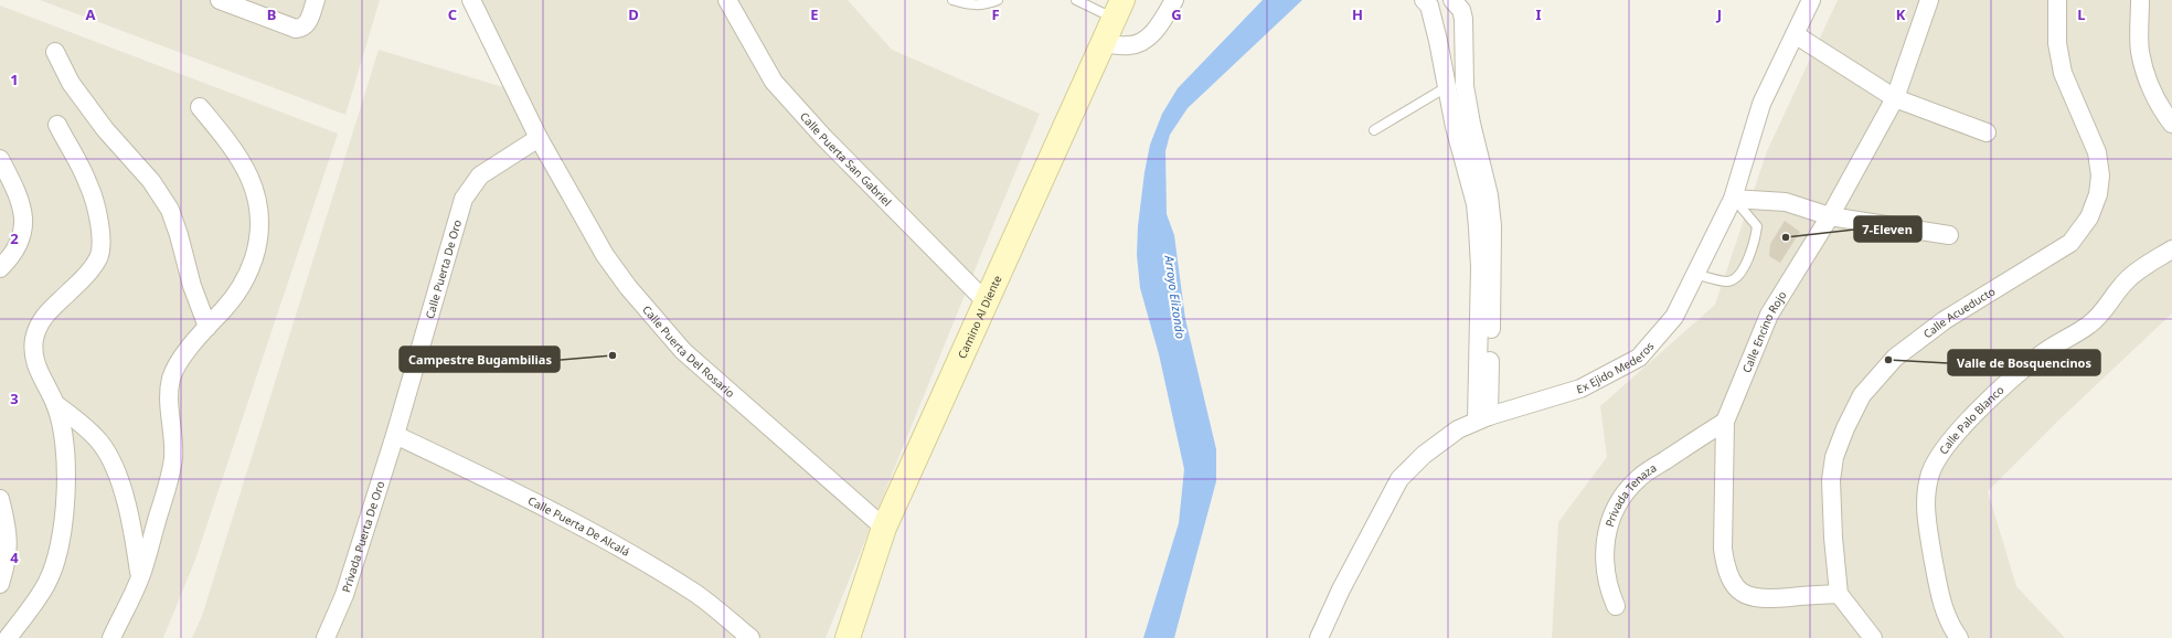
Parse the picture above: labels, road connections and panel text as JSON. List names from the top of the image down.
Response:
{
  "streets": {
    "street": [
      "Calle Puerta San Gabriel",
      "Calle Puerta De Oro",
      "Calle Acueducto",
      "Camino Al Diente",
      "Calle Encino Rojo",
      "Calle Puerta Del Rosario",
      "Ex Ejido Mederos",
      "Calle Palo Blanco",
      "Privada Tenaza",
      "Calle Puerta De Alcalá",
      "Privada Puerta De Oro"
    ]
  },
  "crossings": [
    ["Calle Puerta San Gabriel", "Camino Al Diente"],
    ["Calle Puerta De Oro", "Calle Puerta Del Rosario"],
    ["Calle Puerta De Oro", "Calle Puerta De Alcalá"],
    ["Calle Puerta De Oro", "Privada Puerta De Oro"],
    ["Calle Acueducto", "Calle Encino Rojo"],
    ["Camino Al Diente", "Calle Puerta Del Rosario"],
    ["Calle Encino Rojo", "Privada Tenaza"],
    ["Calle Puerta De Alcalá", "Privada Puerta De Oro"]
  ],
  "water": ["Arroyo Elizondo"],
  "places": ["7-Eleven", "Campestre Bugambilias", "Valle de Bosquencinos"],
  "grid": {
    "columns": [
      "A",
      "B",
      "C",
      "D",
      "E",
      "F",
      "G",
      "H",
      "I",
      "J",
      "K",
      "L"
    ],
    "rows": [
      "1",
      "2",
      "3",
      "4"
    ]
  }
}
